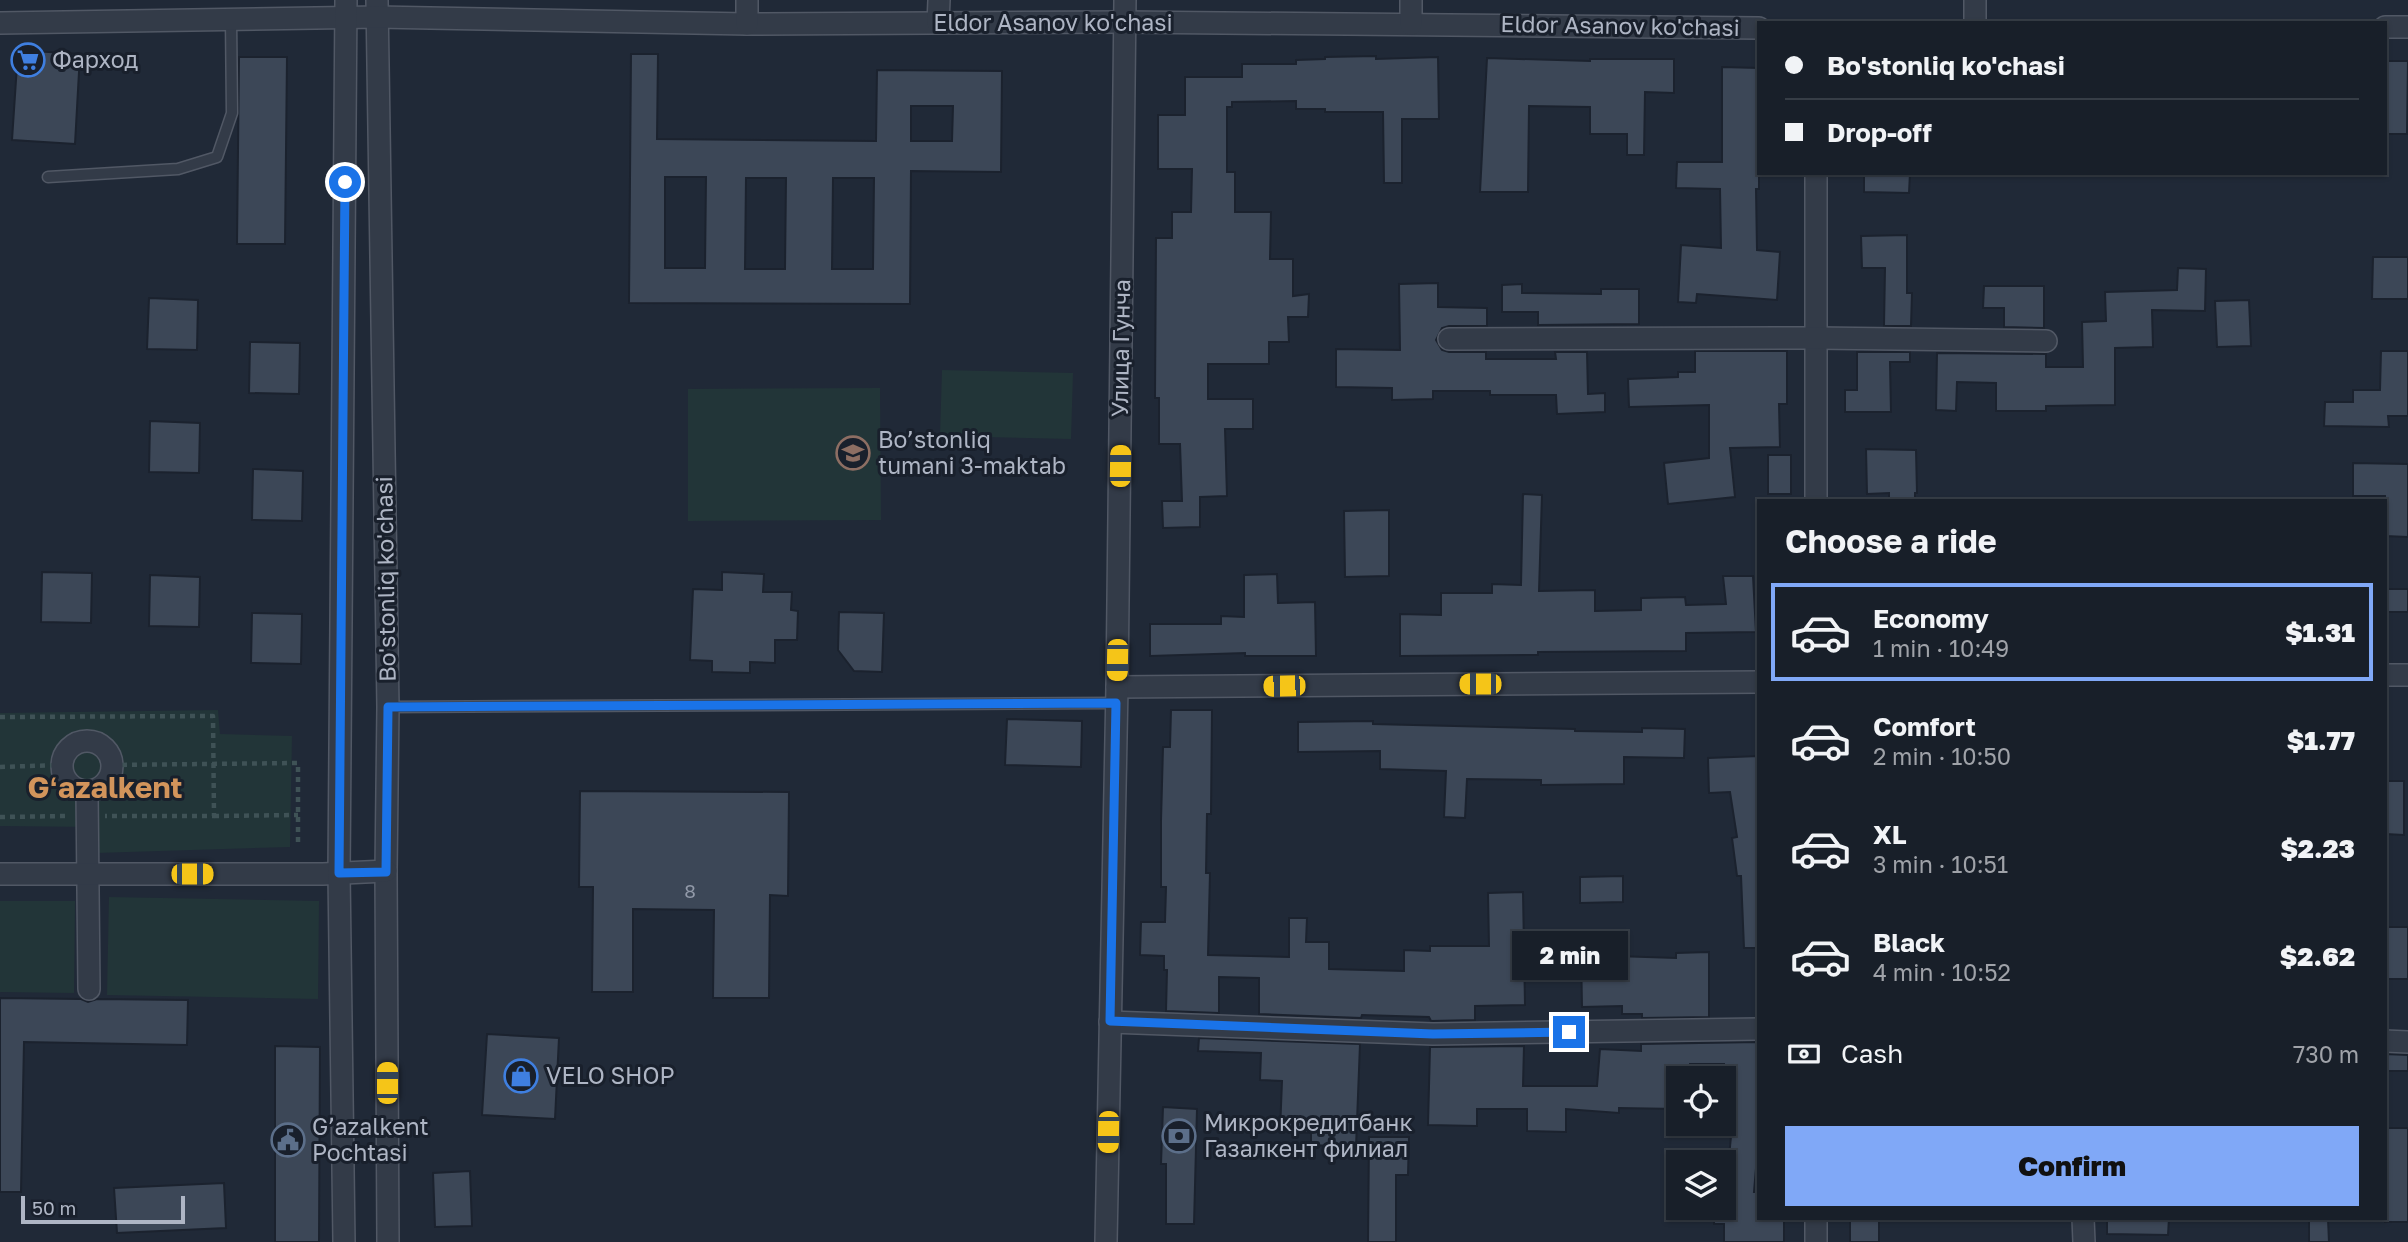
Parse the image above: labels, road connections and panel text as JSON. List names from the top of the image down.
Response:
{
  "streets": {
    "street": ["Eldor Asanov ko'chasi", "Улица Гунча", "Bo'stonliq ko'chasi"]
  },
  "crossings": [
    ["Eldor Asanov ko'chasi", "Улица Гунча"],
    ["Eldor Asanov ko'chasi", "Bo'stonliq ko'chasi"]
  ],
  "districts": ["Gʻazalkent"],
  "places": {
    "supermarket": ["Фарход"],
    "school or university": ["Bo’stonliq tumani 3-maktab"],
    "shop": ["VELO SHOP"],
    "bank": ["Микрокредитбанк Газалкент филиал"],
    "public building": ["Gʼazalkent Pochtasi"]
  },
  "house_numbers": ["8"],
  "scale_bar": "50 m",
  "page": {
    "banner": ["Bo'stonliq ko'chasi", "Drop-off"],
    "heading": "Choose a ride",
    "list": [
      {
        "name": "Economy",
        "note": "1 min · 10:49",
        "value": "$1.31"
      },
      {
        "name": "Comfort",
        "note": "2 min · 10:50",
        "value": "$1.77"
      },
      {
        "name": "XL",
        "note": "3 min · 10:51",
        "value": "$2.23"
      },
      {
        "name": "Black",
        "note": "4 min · 10:52",
        "value": "$2.62"
      }
    ],
    "bubble": "2 min",
    "pay": ["Cash", "730 m"],
    "buttons": "Confirm",
    "scale": "50 m"
  }
}
